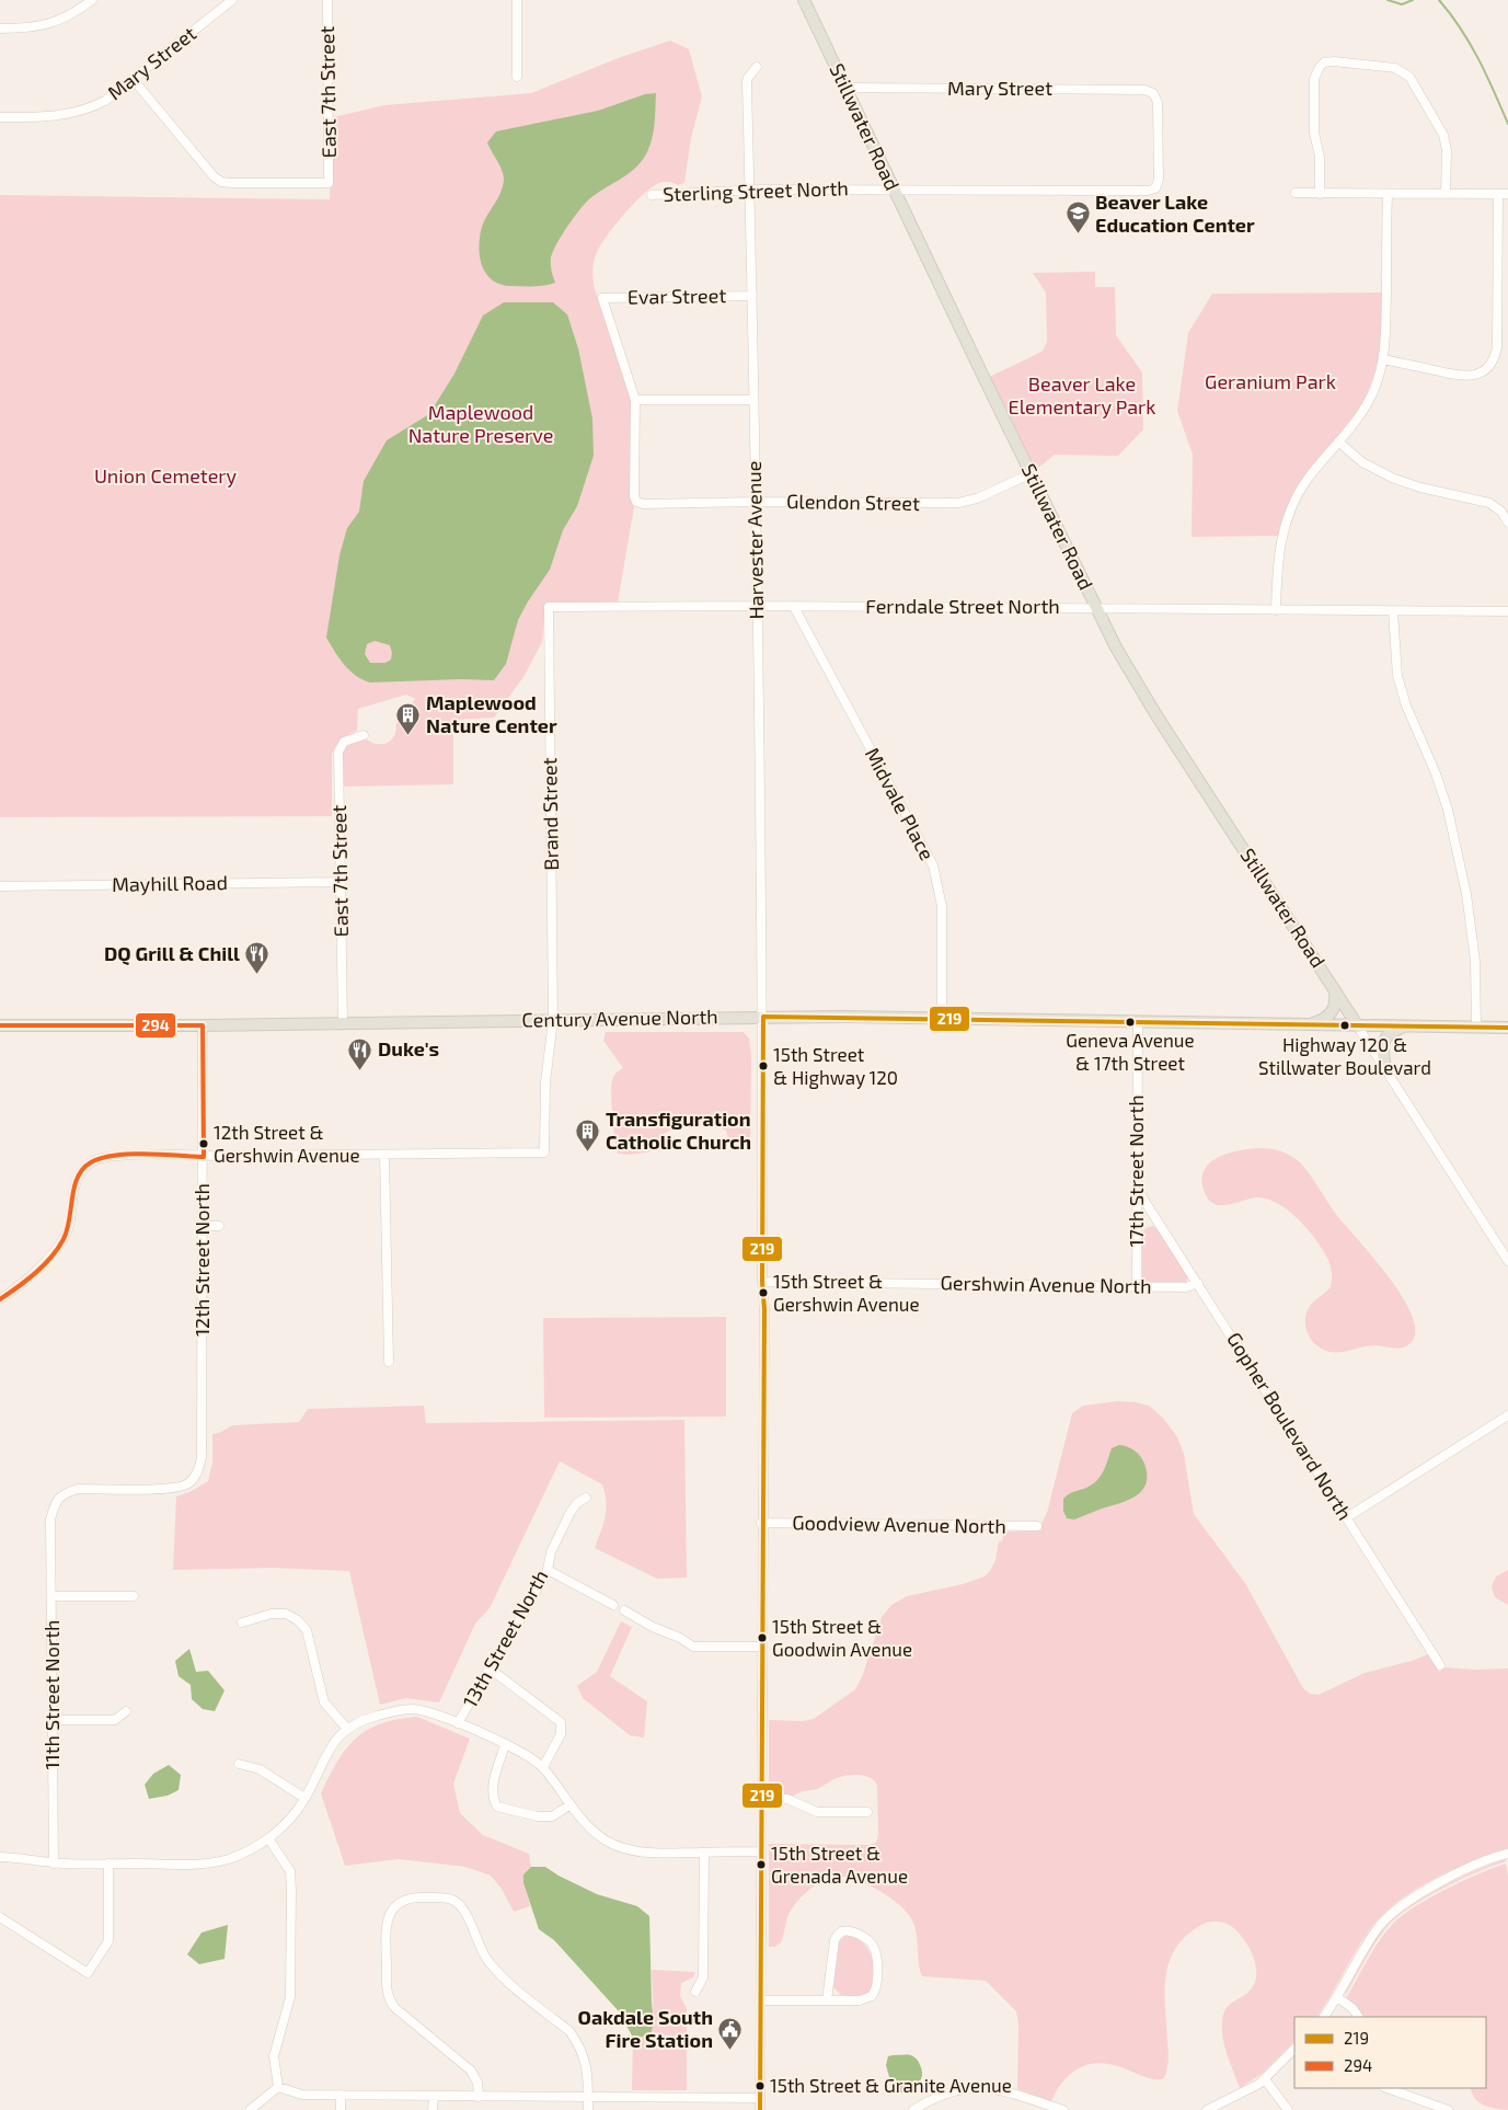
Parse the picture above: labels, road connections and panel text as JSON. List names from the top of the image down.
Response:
{
  "streets": {
    "main road": ["Stillwater Road", "Century Avenue North"],
    "street": [
      "Mary Street",
      "East 7th Street",
      "Sterling Street North",
      "Evar Street",
      "Glendon Street",
      "Harvester Avenue",
      "Ferndale Street North",
      "Midvale Place",
      "Brand Street",
      "Mayhill Road",
      "17th Street North",
      "12th Street North",
      "Gershwin Avenue North",
      "Gopher Boulevard North",
      "Goodview Avenue North",
      "13th Street North",
      "11th Street North"
    ]
  },
  "crossings": [
    ["Mary Street", "East 7th Street"],
    ["Mary Street", "Stillwater Road"],
    ["Mary Street", "Sterling Street North"],
    ["East 7th Street", "Mayhill Road"],
    ["East 7th Street", "Century Avenue North"],
    ["Stillwater Road", "Sterling Street North"],
    ["Stillwater Road", "Glendon Street"],
    ["Stillwater Road", "Ferndale Street North"],
    ["Stillwater Road", "Century Avenue North"],
    ["Sterling Street North", "Harvester Avenue"],
    ["Evar Street", "Glendon Street"],
    ["Evar Street", "Harvester Avenue"],
    ["Glendon Street", "Harvester Avenue"],
    ["Harvester Avenue", "Ferndale Street North"],
    ["Harvester Avenue", "Century Avenue North"],
    ["Harvester Avenue", "Gershwin Avenue North"],
    ["Harvester Avenue", "Goodview Avenue North"],
    ["Ferndale Street North", "Midvale Place"],
    ["Ferndale Street North", "Brand Street"],
    ["Midvale Place", "Century Avenue North"],
    ["Brand Street", "Century Avenue North"],
    ["Century Avenue North", "17th Street North"],
    ["Century Avenue North", "12th Street North"],
    ["17th Street North", "Gershwin Avenue North"],
    ["17th Street North", "Gopher Boulevard North"],
    ["12th Street North", "11th Street North"],
    ["Gershwin Avenue North", "Gopher Boulevard North"]
  ],
  "parks": [
    "Geranium Park",
    "Beaver Lake Elementary Park",
    "Maplewood Nature Preserve",
    "Union Cemetery"
  ],
  "places": {
    "school or university": ["Beaver Lake Education Center"],
    "building": ["Maplewood Nature Center", "Transfiguration Catholic Church"],
    "restaurant": ["DQ Grill & Chill", "Duke's"],
    "other": [
      "Geneva Avenue & 17th Street",
      "Highway 120 & Stillwater Boulevard",
      "15th Street & Highway 120",
      "12th Street & Gershwin Avenue",
      "15th Street & Gershwin Avenue",
      "15th Street & Goodwin Avenue",
      "15th Street & Grenada Avenue",
      "15th Street & Granite Avenue"
    ],
    "public building": ["Oakdale South Fire Station"]
  },
  "lines": ["transit line 219", "transit line 294"],
  "legend": ["219", "294"]
}
